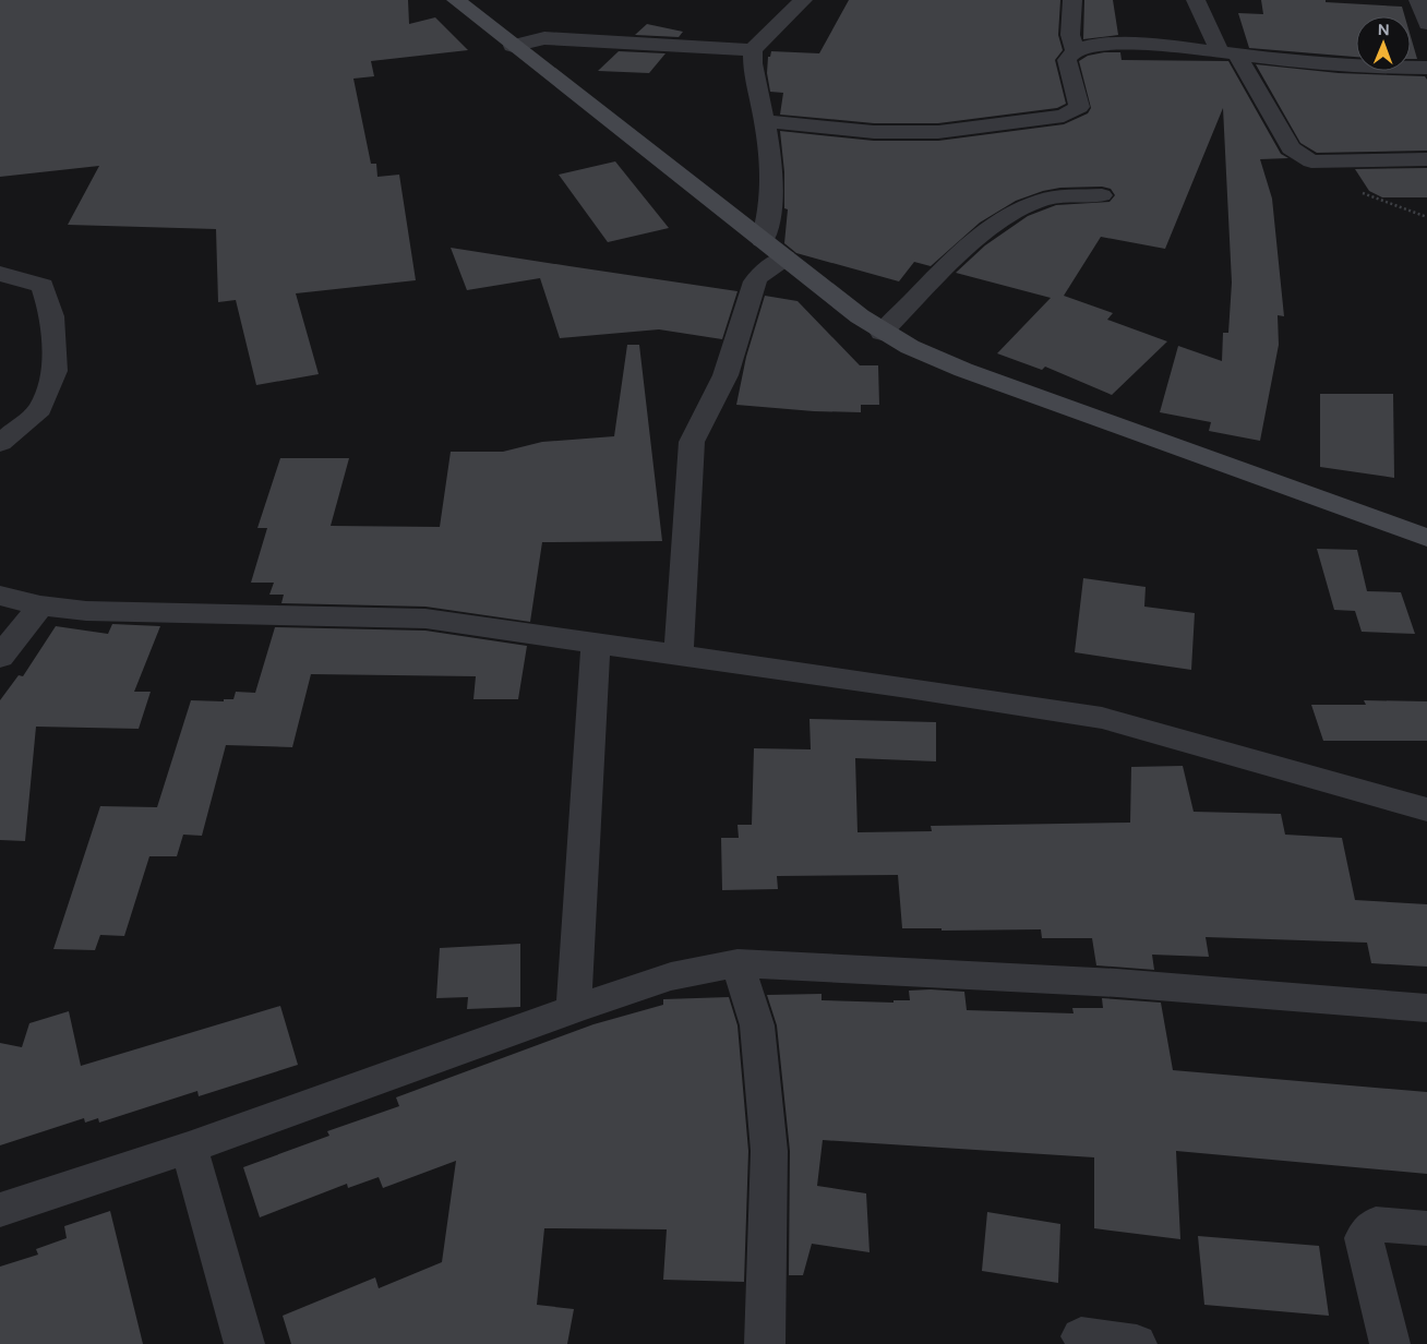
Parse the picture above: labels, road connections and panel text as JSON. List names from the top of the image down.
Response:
{
  "north": "top"
}
